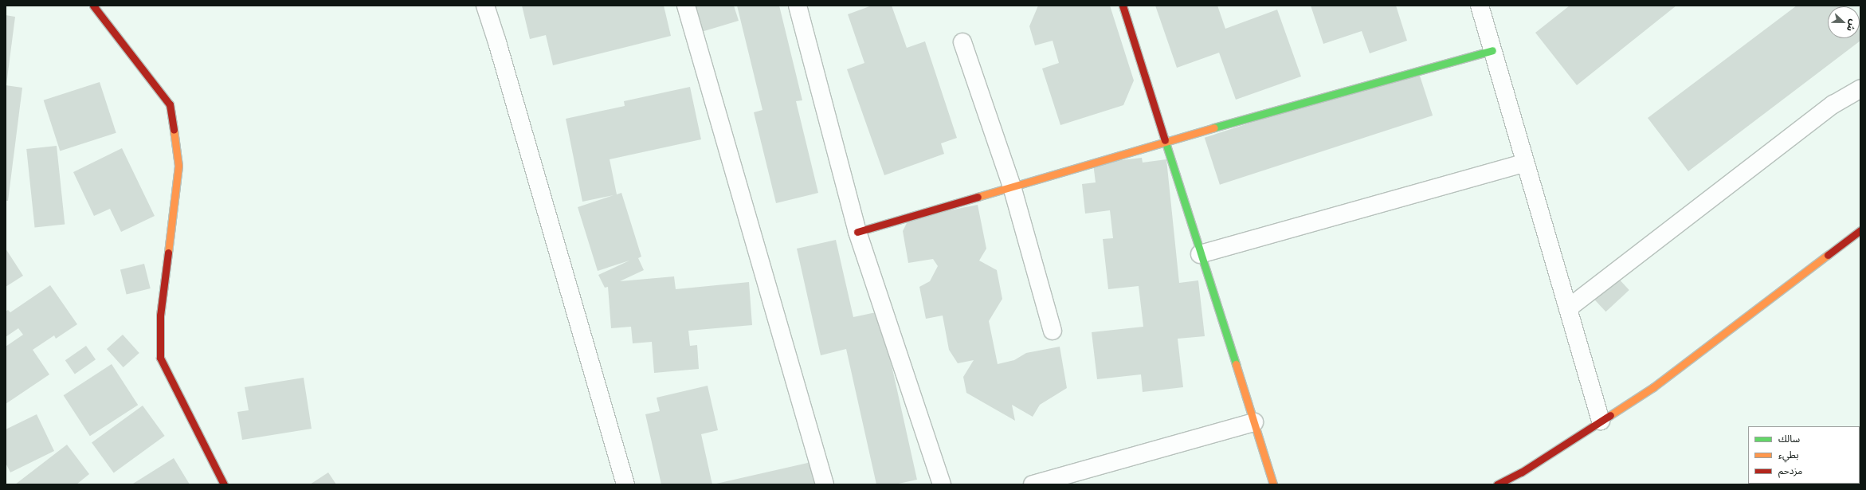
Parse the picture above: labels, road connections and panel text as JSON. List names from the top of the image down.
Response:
{
  "legend": ["سالك", "بطيء", "مزدحم"],
  "north": "right"
}
